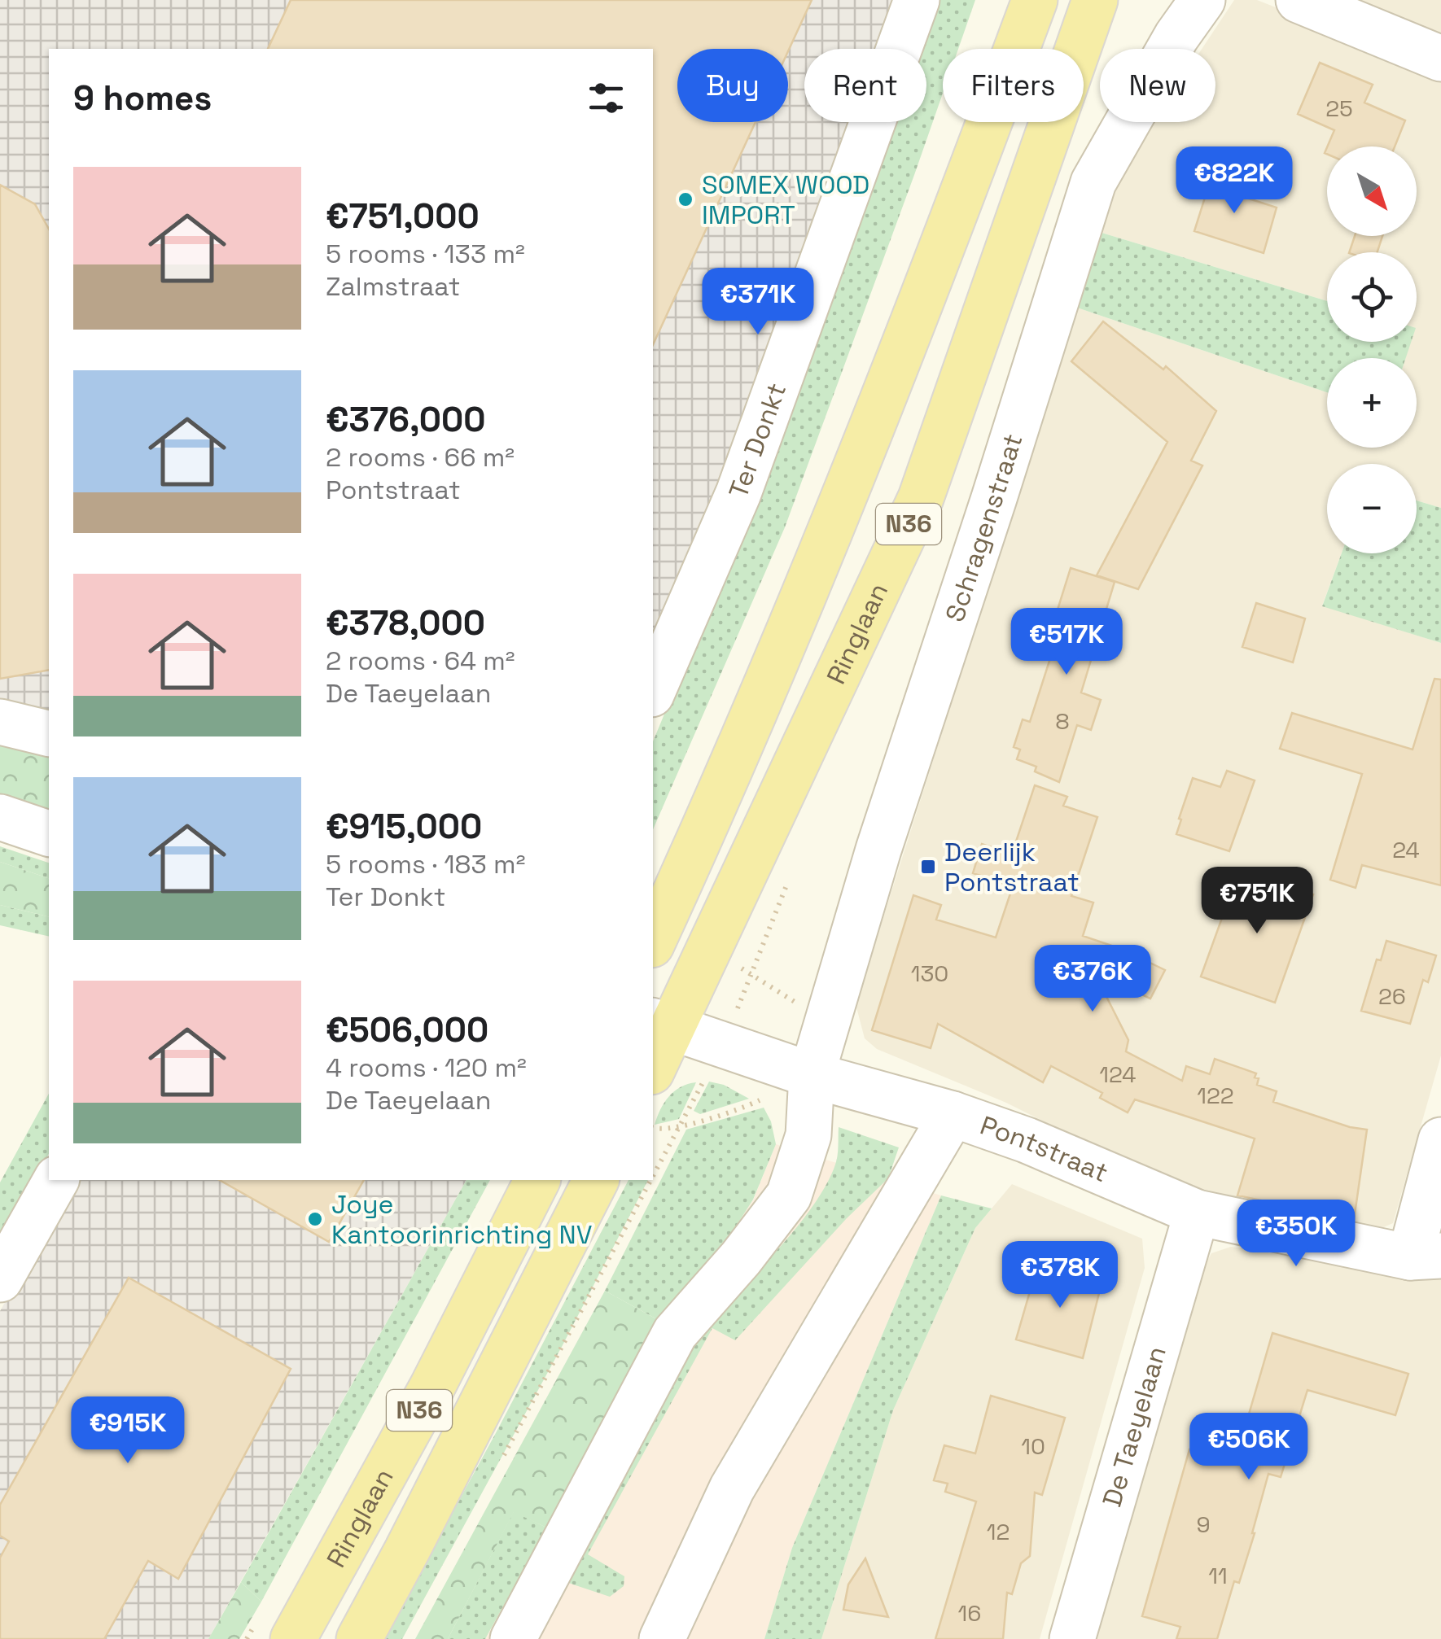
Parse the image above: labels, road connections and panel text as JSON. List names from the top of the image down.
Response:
{
  "streets": {
    "main road": ["N36", "Ringlaan"],
    "street": [
      "Ter Donkt",
      "Schragenstraat",
      "Pontstraat",
      "De Taeyelaan"
    ]
  },
  "crossings": [
    ["Schragenstraat", "Pontstraat"],
    ["Ringlaan", "Pontstraat"],
    ["Pontstraat", "De Taeyelaan"]
  ],
  "places": {
    "other": ["SOMEX WOOD IMPORT", "Joye Kantoorinrichting NV"],
    "transit": ["Deerlijk Pontstraat"]
  },
  "house_numbers": [
    "25",
    "8",
    "24",
    "130",
    "26",
    "124",
    "122",
    "10",
    "9",
    "12",
    "11",
    "16"
  ],
  "north": "bottom right",
  "page": {
    "chip": [
      "Buy",
      "Rent",
      "Filters",
      "New"
    ],
    "heading": "9 homes",
    "map_buttons": ["+", "−"],
    "price": [
      "€822K",
      "€371K",
      "€517K",
      "€751K",
      "€376K",
      "€350K",
      "€378K",
      "€915K",
      "€506K"
    ],
    "list": [
      {
        "name": "€751,000",
        "note": "5 rooms · 133 m² · Zalmstraat"
      },
      {
        "name": "€376,000",
        "note": "2 rooms · 66 m² · Pontstraat"
      },
      {
        "name": "€378,000",
        "note": "2 rooms · 64 m² · De Taeyelaan"
      },
      {
        "name": "€915,000",
        "note": "5 rooms · 183 m² · Ter Donkt"
      },
      {
        "name": "€506,000",
        "note": "4 rooms · 120 m² · De Taeyelaan"
      }
    ]
  }
}
